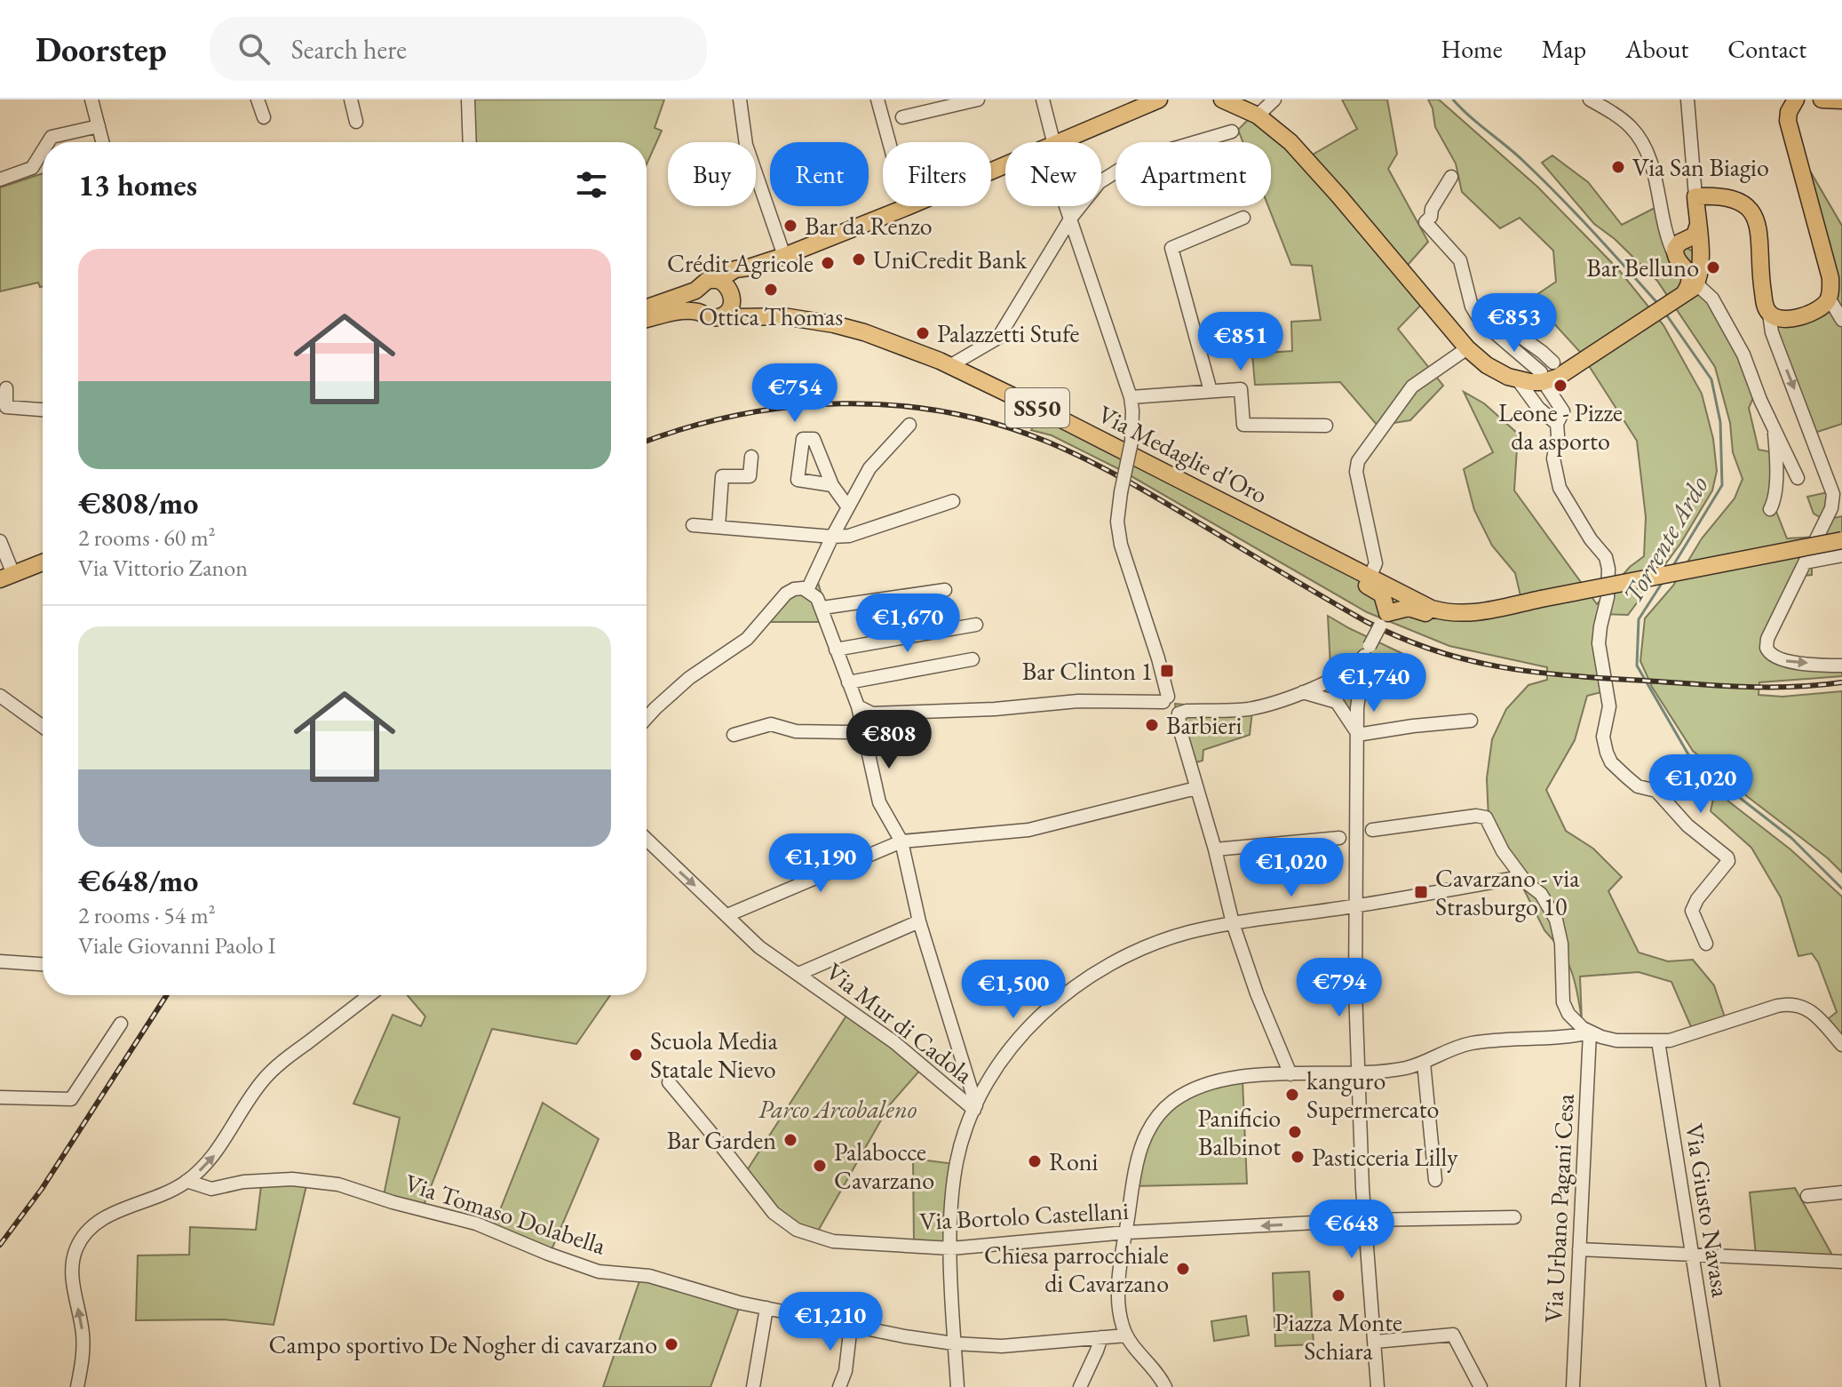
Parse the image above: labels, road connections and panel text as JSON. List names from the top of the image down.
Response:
{
  "streets": {
    "main road": ["SS50", "Via Medaglie d'Oro"],
    "street": [
      "Via Mur di Cadola",
      "Via Urbano Pagani Cesa",
      "Via Giusto Navasa",
      "Via Tomaso Dolabella",
      "Via Bortolo Castellani"
    ]
  },
  "crossings": [
    ["SS50", "Via Medaglie d'Oro"]
  ],
  "water": ["Torrente Ardo"],
  "parks": ["Parco Arcobaleno"],
  "places": {
    "other": [
      "Via San Biagio",
      "Bar da Renzo",
      "UniCredit Bank",
      "Crédit Agricole",
      "Bar Belluno",
      "Ottica Thomas",
      "Palazzetti Stufe",
      "Leone - Pizze da asporto",
      "Barbieri",
      "Scuola Media Statale Nievo",
      "kanguro Supermercato",
      "Panificio Balbinot",
      "Bar Garden",
      "Pasticceria Lilly",
      "Roni",
      "Palabocce Cavarzano",
      "Chiesa parrocchiale di Cavarzano",
      "Piazza Monte Schiara",
      "Campo sportivo De Nogher di cavarzano"
    ],
    "transit": ["Bar Clinton 1", "Cavarzano - via Strasburgo 10"]
  },
  "page": {
    "header": "Doorstep",
    "search": "Search here",
    "nav": [
      "Home",
      "Map",
      "About",
      "Contact"
    ],
    "chip": [
      "Buy",
      "Rent",
      "Filters",
      "New",
      "Apartment"
    ],
    "heading": "13 homes",
    "list": [
      {
        "name": "€808/mo",
        "note": "2 rooms · 60 m² · Via Vittorio Zanon"
      },
      {
        "name": "€648/mo",
        "note": "2 rooms · 54 m² · Viale Giovanni Paolo I"
      }
    ],
    "price": [
      "€853",
      "€851",
      "€754",
      "€1,670",
      "€1,740",
      "€808",
      "€1,020",
      "€1,190",
      "€1,020",
      "€794",
      "€1,500",
      "€648",
      "€1,210"
    ]
  }
}
